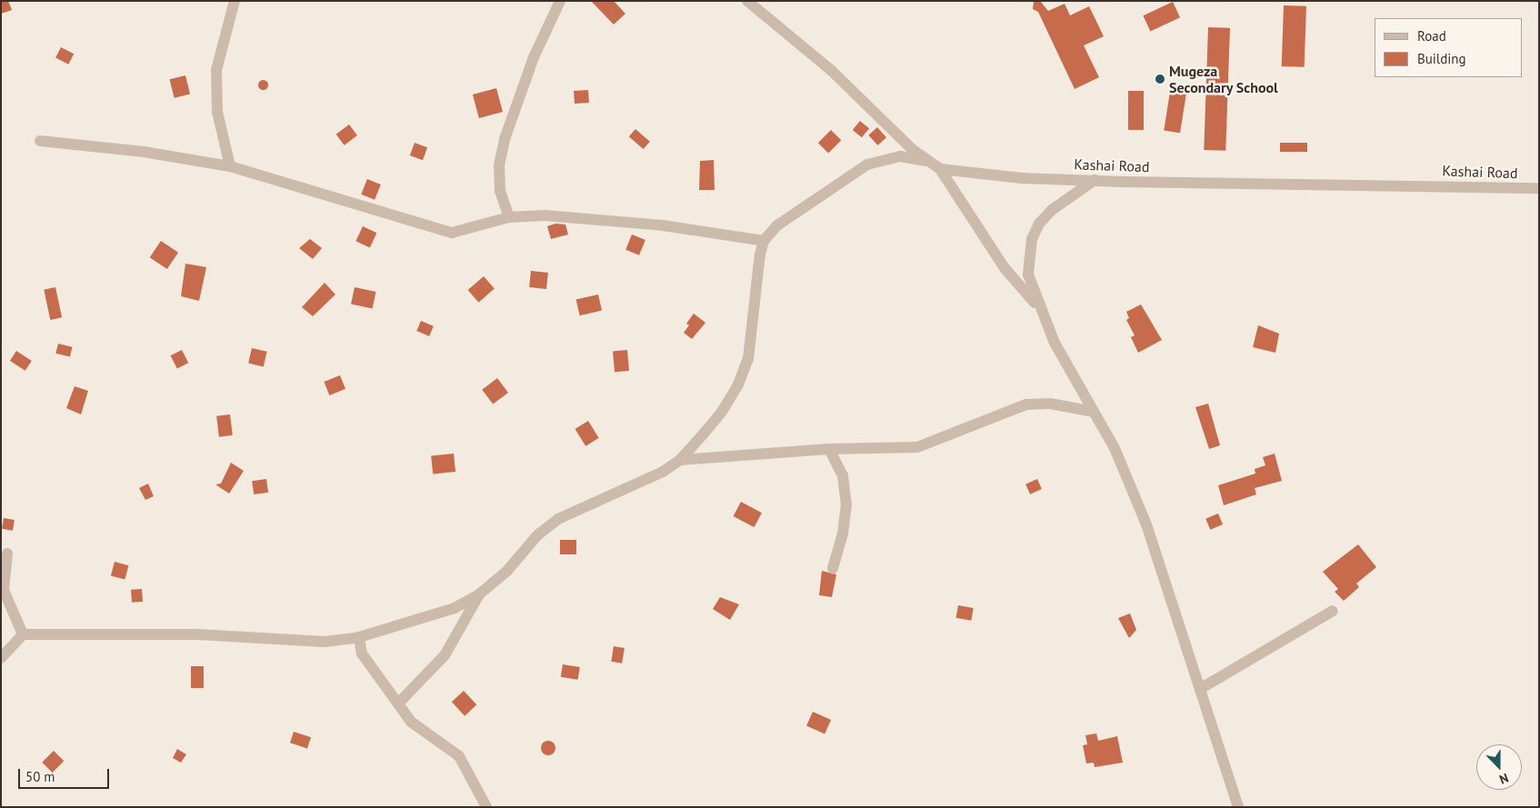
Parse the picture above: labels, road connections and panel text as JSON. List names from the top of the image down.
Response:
{
  "streets": {
    "street": ["Kashai Road"]
  },
  "places": ["Mugeza Secondary School"],
  "legend": ["Road", "Building"],
  "scale_bar": "50 m",
  "north": "bottom"
}
